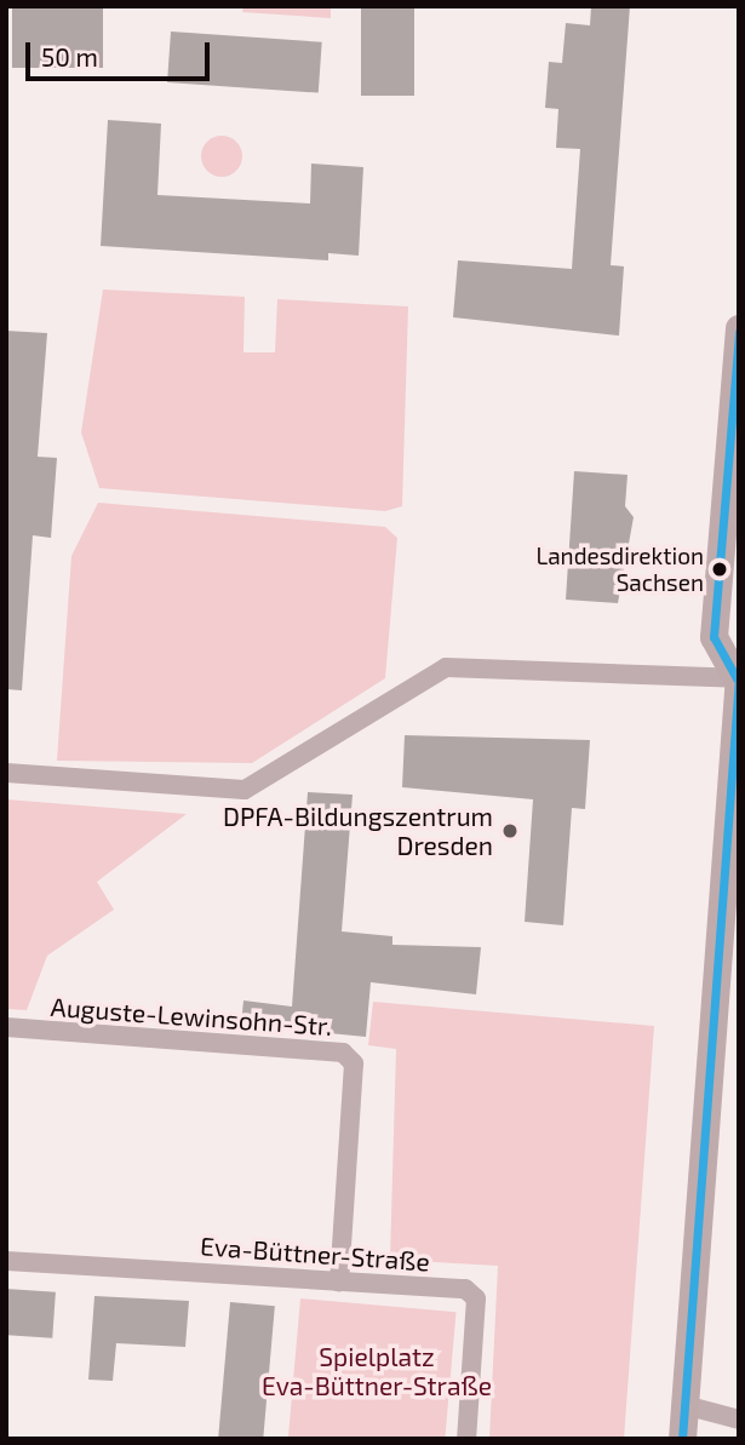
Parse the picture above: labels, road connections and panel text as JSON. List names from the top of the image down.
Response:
{
  "streets": {
    "street": ["Auguste-Lewinsohn-Str.", "Eva-Büttner-Straße"]
  },
  "crossings": [
    ["Auguste-Lewinsohn-Str.", "Eva-Büttner-Straße"]
  ],
  "parks": ["Spielplatz Eva-Büttner-Straße"],
  "places": ["Landesdirektion Sachsen", "DPFA-Bildungszentrum Dresden"],
  "scale_bar": "50 m"
}
